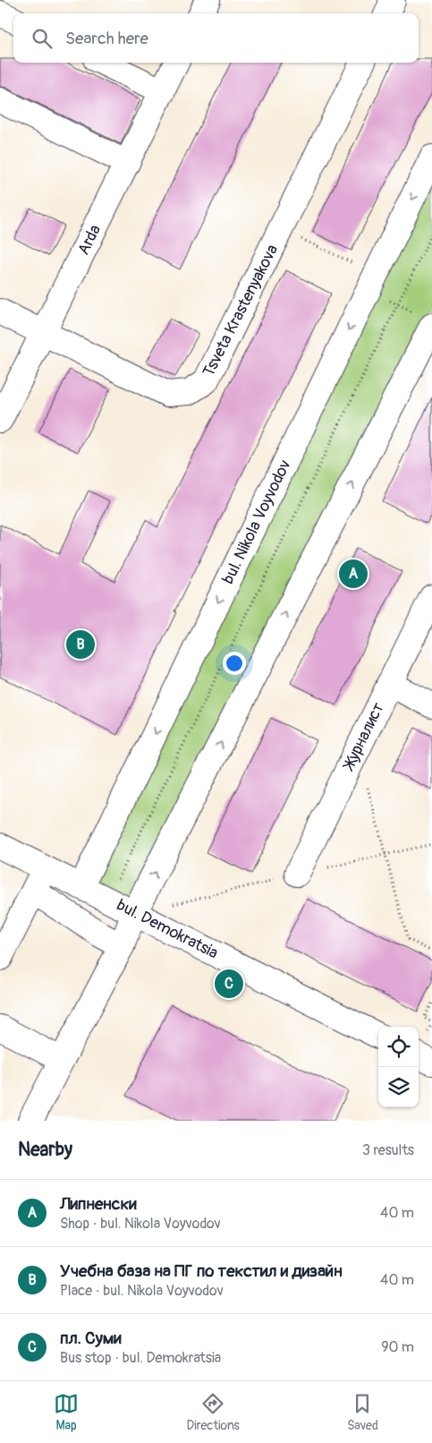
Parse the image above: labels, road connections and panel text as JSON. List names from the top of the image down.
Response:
{
  "streets": {
    "street": [
      "Arda",
      "Tsveta Krastenyakova",
      "bul. Nikola Voyvodov",
      "Журналист",
      "bul. Demokratsia"
    ]
  },
  "crossings": [
    ["Arda", "Tsveta Krastenyakova"],
    ["bul. Nikola Voyvodov", "bul. Demokratsia"]
  ],
  "page": {
    "search": "Search here",
    "pins": ["A", "B", "C"],
    "heading": ["Nearby", "3 results"],
    "list": [
      {
        "mark": "A",
        "name": "Липненски",
        "note": "Shop · bul. Nikola Voyvodov",
        "value": "40 m"
      },
      {
        "mark": "B",
        "name": "Учебна база на ПГ по текстил и дизайн",
        "note": "Place · bul. Nikola Voyvodov",
        "value": "40 m"
      },
      {
        "mark": "C",
        "name": "пл. Суми",
        "note": "Bus stop · bul. Demokratsia",
        "value": "90 m"
      }
    ],
    "nav": ["Map", "Directions", "Saved"]
  }
}
